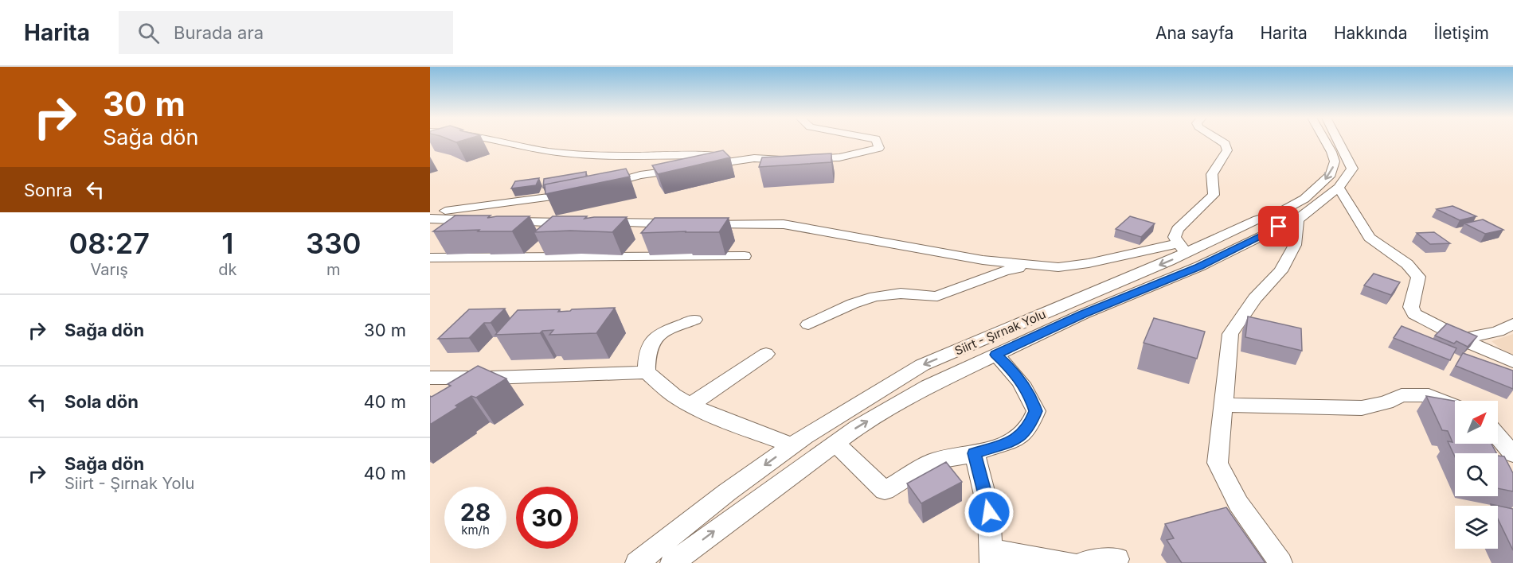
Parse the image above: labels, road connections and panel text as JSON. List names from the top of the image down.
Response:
{
  "streets": {
    "street": ["Siirt - Şırnak Yolu"]
  },
  "north": "top right",
  "page": {
    "header": "Harita",
    "search": "Burada ara",
    "nav": [
      "Ana sayfa",
      "Harita",
      "Hakkında",
      "İletişim"
    ],
    "turn": ["30 m", "Sağa dön"],
    "then": "Sonra",
    "eta": [
      "08:27",
      "Varış",
      "1",
      "dk",
      "330",
      "m"
    ],
    "list": [
      {
        "name": "Sağa dön",
        "value": "30 m"
      },
      {
        "name": "Sola dön",
        "value": "40 m"
      },
      {
        "name": "Sağa dön",
        "note": "Siirt - Şırnak Yolu",
        "value": "40 m"
      }
    ],
    "speed": "28 km/h",
    "limit": "30"
  }
}
